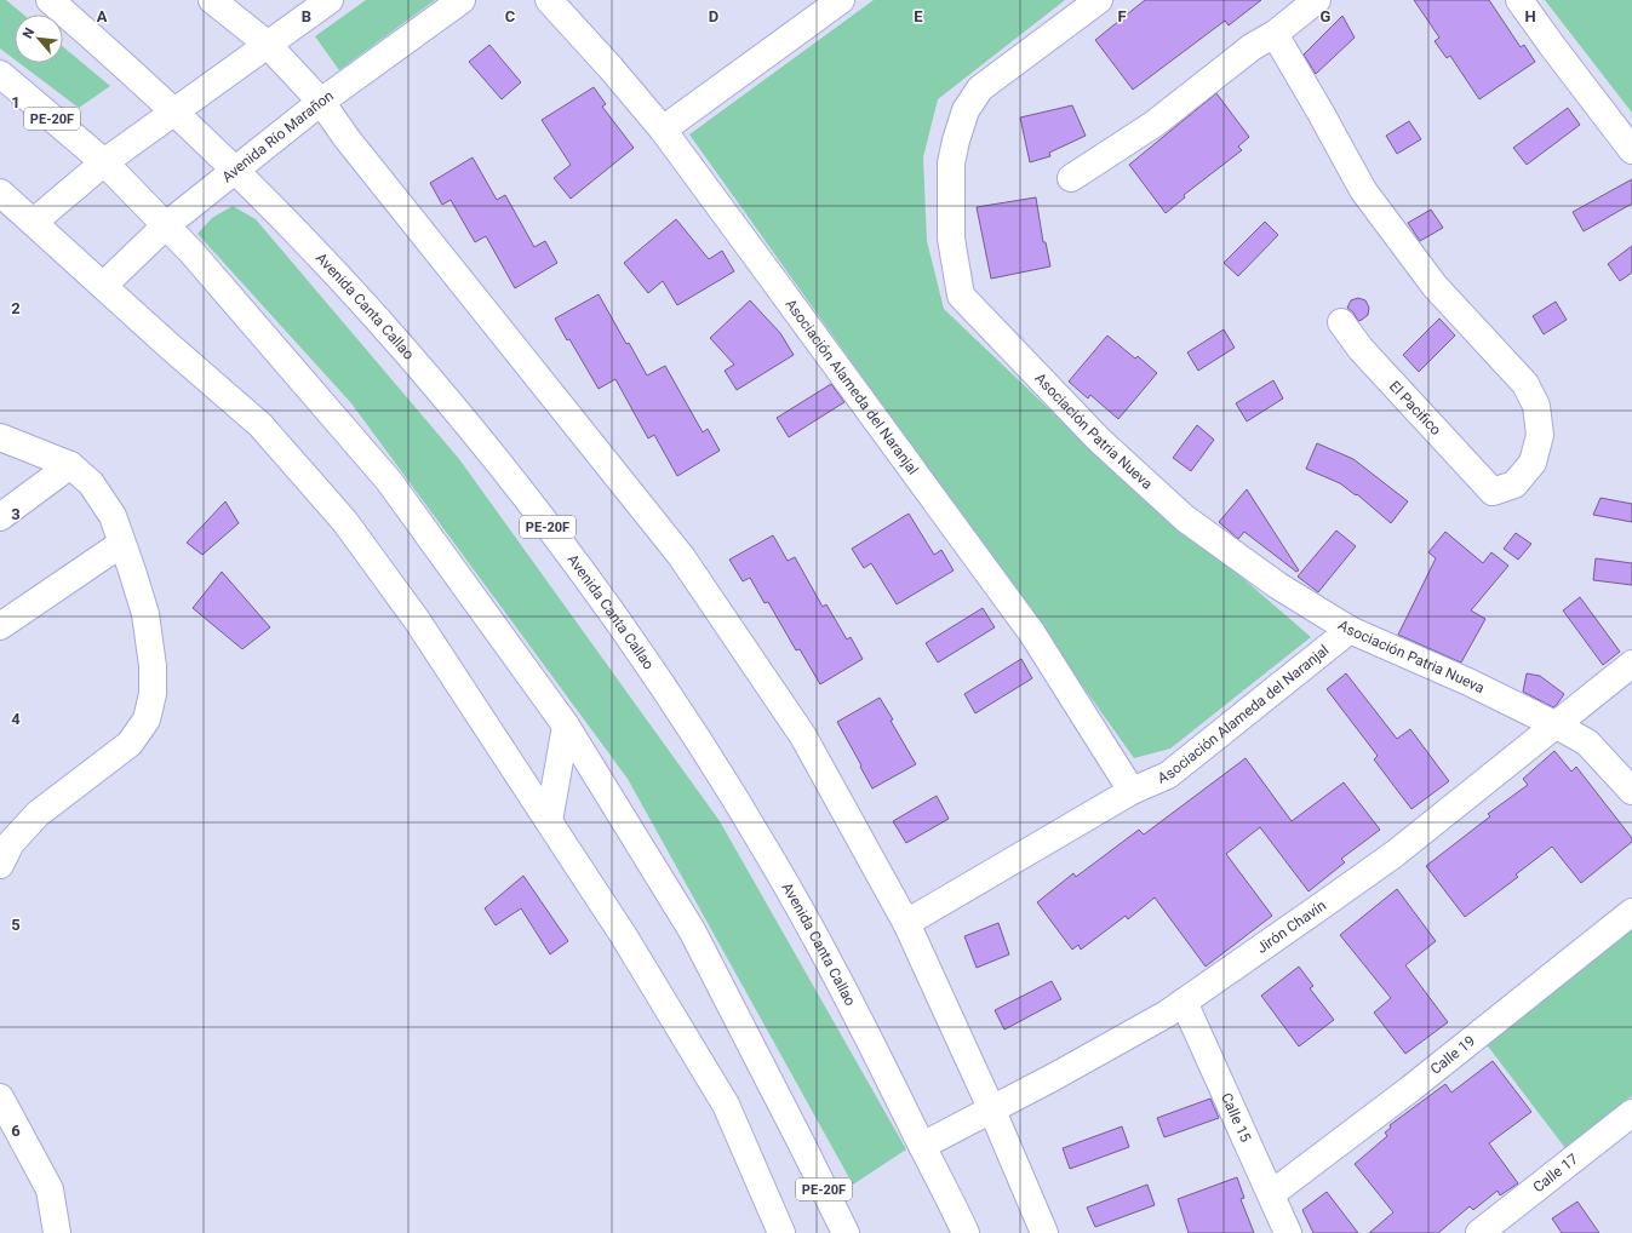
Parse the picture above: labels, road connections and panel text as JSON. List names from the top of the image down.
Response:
{
  "streets": {
    "street": [
      "PE-20F",
      "Avenida Río Marañon",
      "Avenida Canta Callao",
      "Asociación Alameda del Naranjal",
      "El Pacifico",
      "Asociación Patria Nueva",
      "Jirón Chavín",
      "Calle 19",
      "Calle 15",
      "Calle 17"
    ]
  },
  "crossings": [
    ["PE-20F", "Avenida Río Marañon"],
    ["Avenida Río Marañon", "Avenida Canta Callao"],
    ["Avenida Canta Callao", "Jirón Chavín"],
    ["Asociación Alameda del Naranjal", "Asociación Patria Nueva"],
    ["Asociación Patria Nueva", "Jirón Chavín"],
    ["Jirón Chavín", "Calle 15"],
    ["Calle 19", "Calle 15"]
  ],
  "north": "top left",
  "grid": {
    "columns": [
      "A",
      "B",
      "C",
      "D",
      "E",
      "F",
      "G",
      "H"
    ],
    "rows": [
      "1",
      "2",
      "3",
      "4",
      "5",
      "6"
    ]
  }
}
